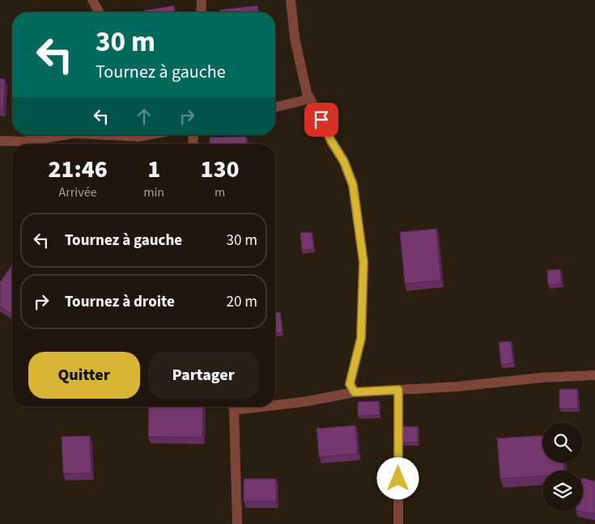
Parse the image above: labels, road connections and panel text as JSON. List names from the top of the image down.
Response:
{
  "page": {
    "turn": ["30 m", "Tournez à gauche"],
    "eta": [
      "21:46",
      "Arrivée",
      "1",
      "min",
      "130",
      "m"
    ],
    "list": [
      {
        "name": "Tournez à gauche",
        "value": "30 m"
      },
      {
        "name": "Tournez à droite",
        "value": "20 m"
      }
    ],
    "buttons": ["Quitter", "Partager"]
  }
}
